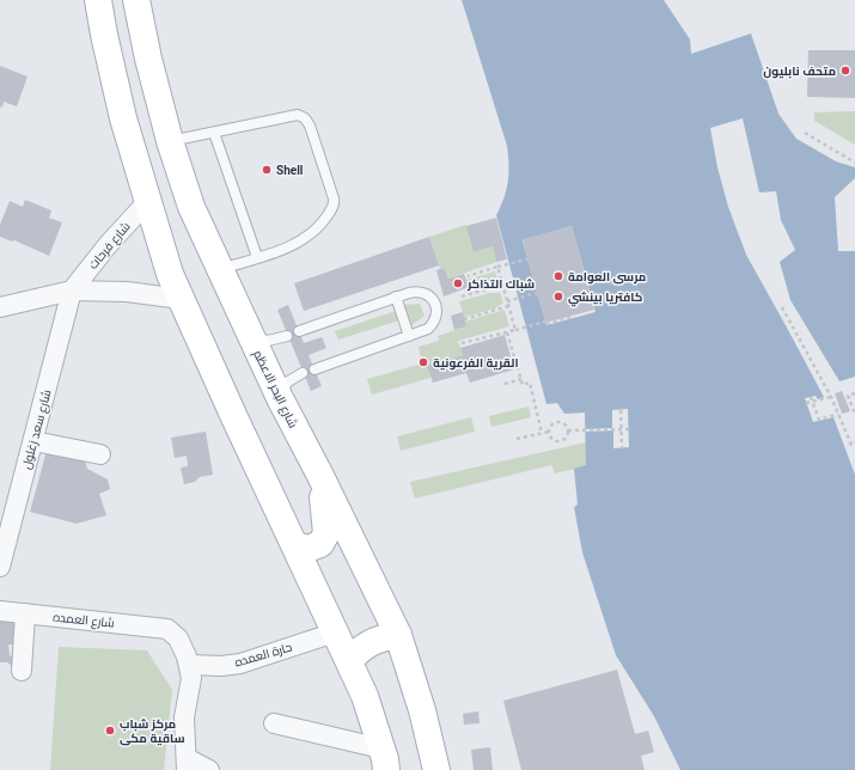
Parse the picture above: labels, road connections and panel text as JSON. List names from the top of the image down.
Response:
{
  "streets": {
    "main road": ["شارع البحر الاعظم"],
    "street": [
      "شارع فرحات",
      "شارع سعد زغلول",
      "شارع العمده",
      "حارة العمده"
    ]
  },
  "crossings": [
    ["شارع فرحات", "شارع سعد زغلول"],
    ["شارع العمده", "حارة العمده"]
  ],
  "places": [
    "متحف نابليون",
    "Shell",
    "مرسى العوامة",
    "شباك التذاكر",
    "كافتريا بينشي",
    "القرية الفرعونية",
    "مركز شباب ساقية مكى"
  ]
}
